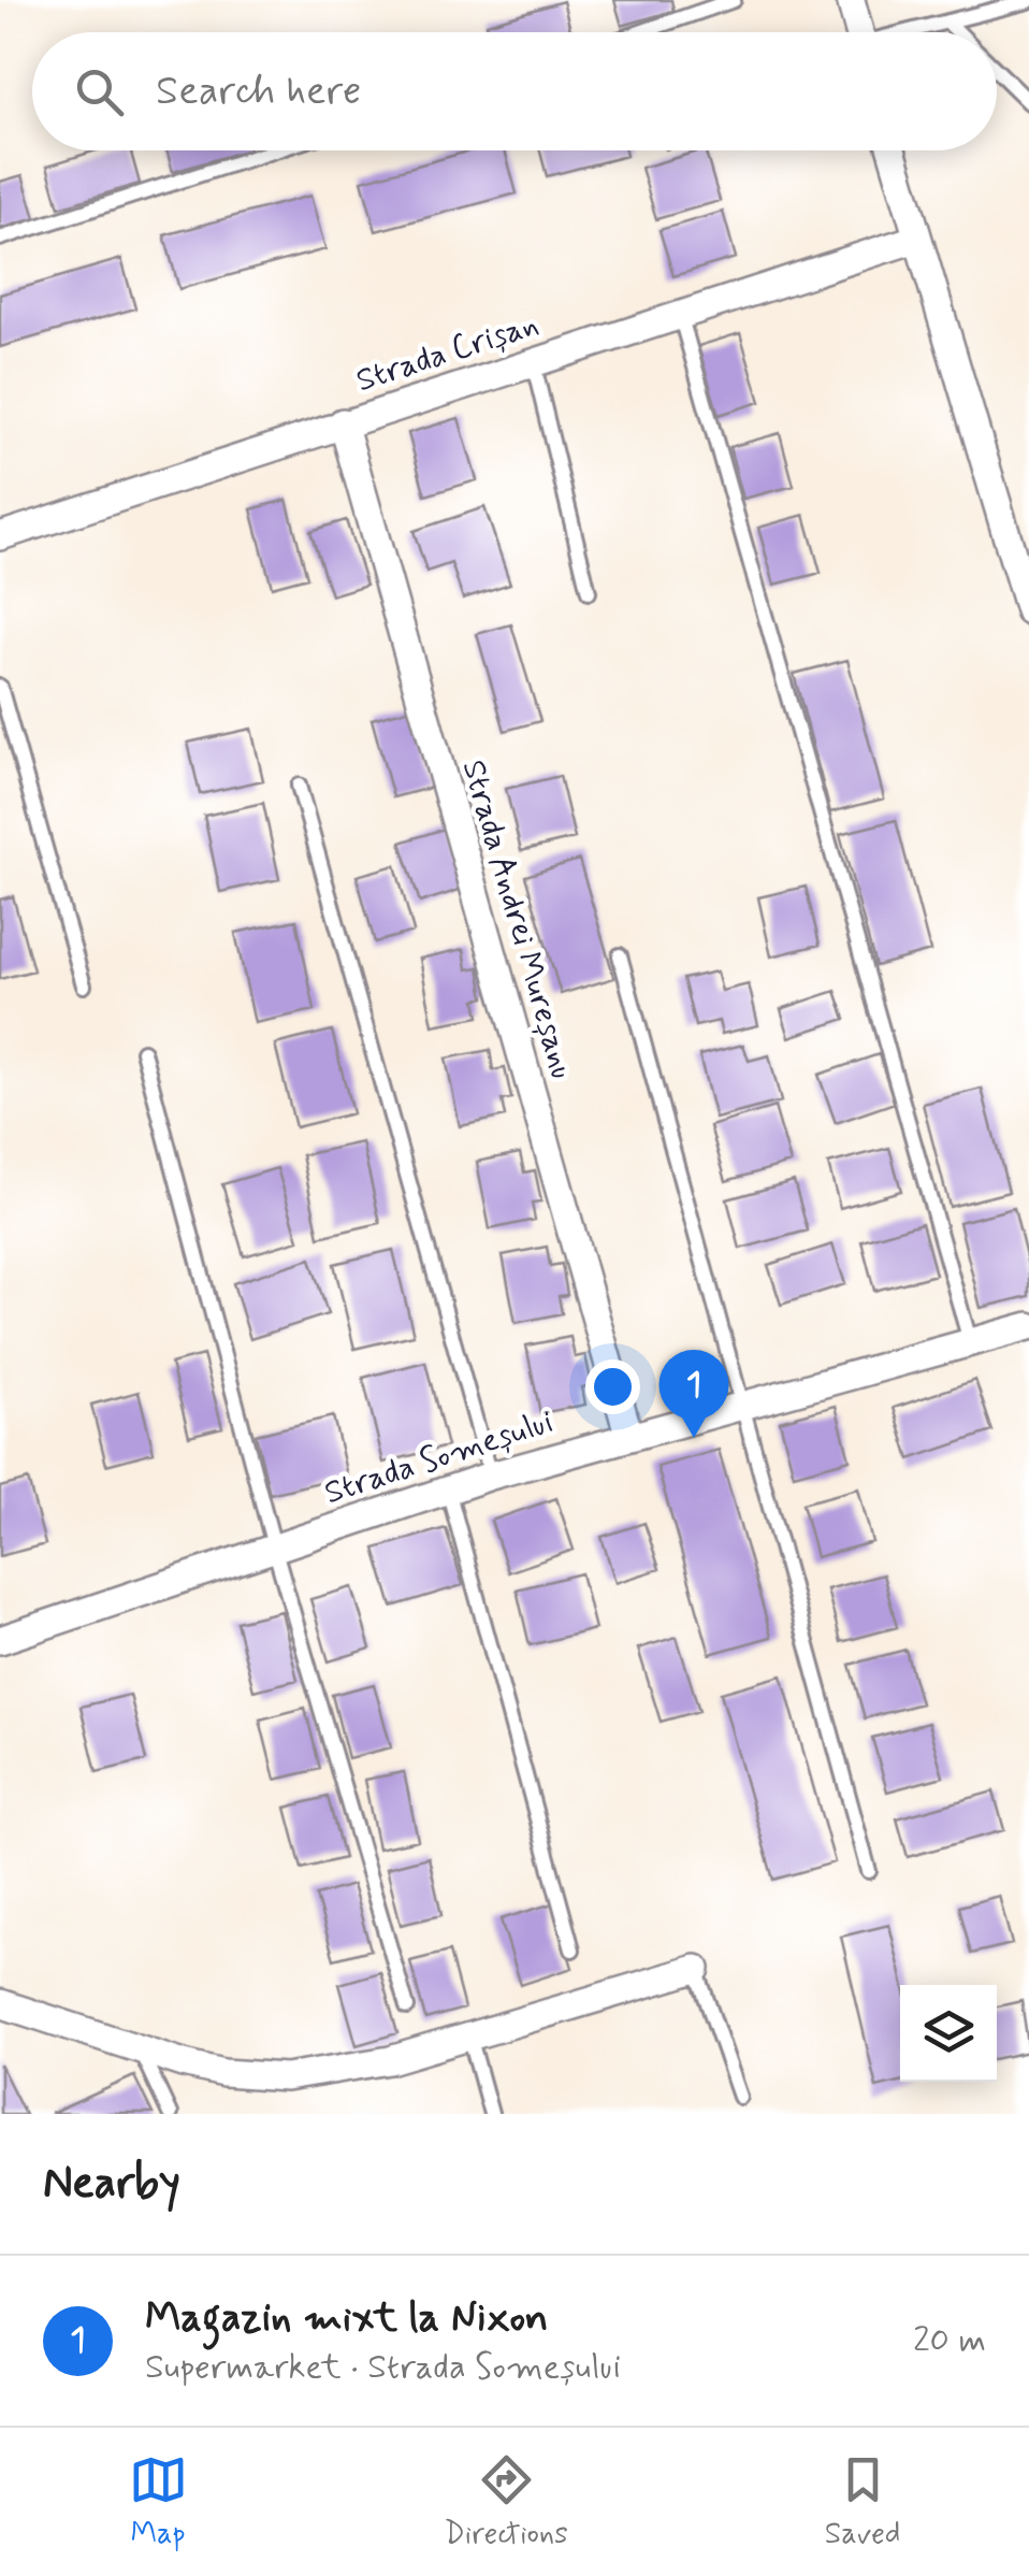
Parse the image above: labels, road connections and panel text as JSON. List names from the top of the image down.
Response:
{
  "streets": {
    "street": ["Strada Crișan", "Strada Andrei Mureșanu", "Strada Someșului"]
  },
  "crossings": [
    ["Strada Crișan", "Strada Andrei Mureșanu"],
    ["Strada Andrei Mureșanu", "Strada Someșului"]
  ],
  "page": {
    "search": "Search here",
    "pins": "1",
    "heading": "Nearby",
    "list": [
      {
        "mark": "1",
        "name": "Magazin mixt la Nixon",
        "note": "Supermarket · Strada Someșului",
        "value": "20 m"
      }
    ],
    "nav": ["Map", "Directions", "Saved"]
  }
}
